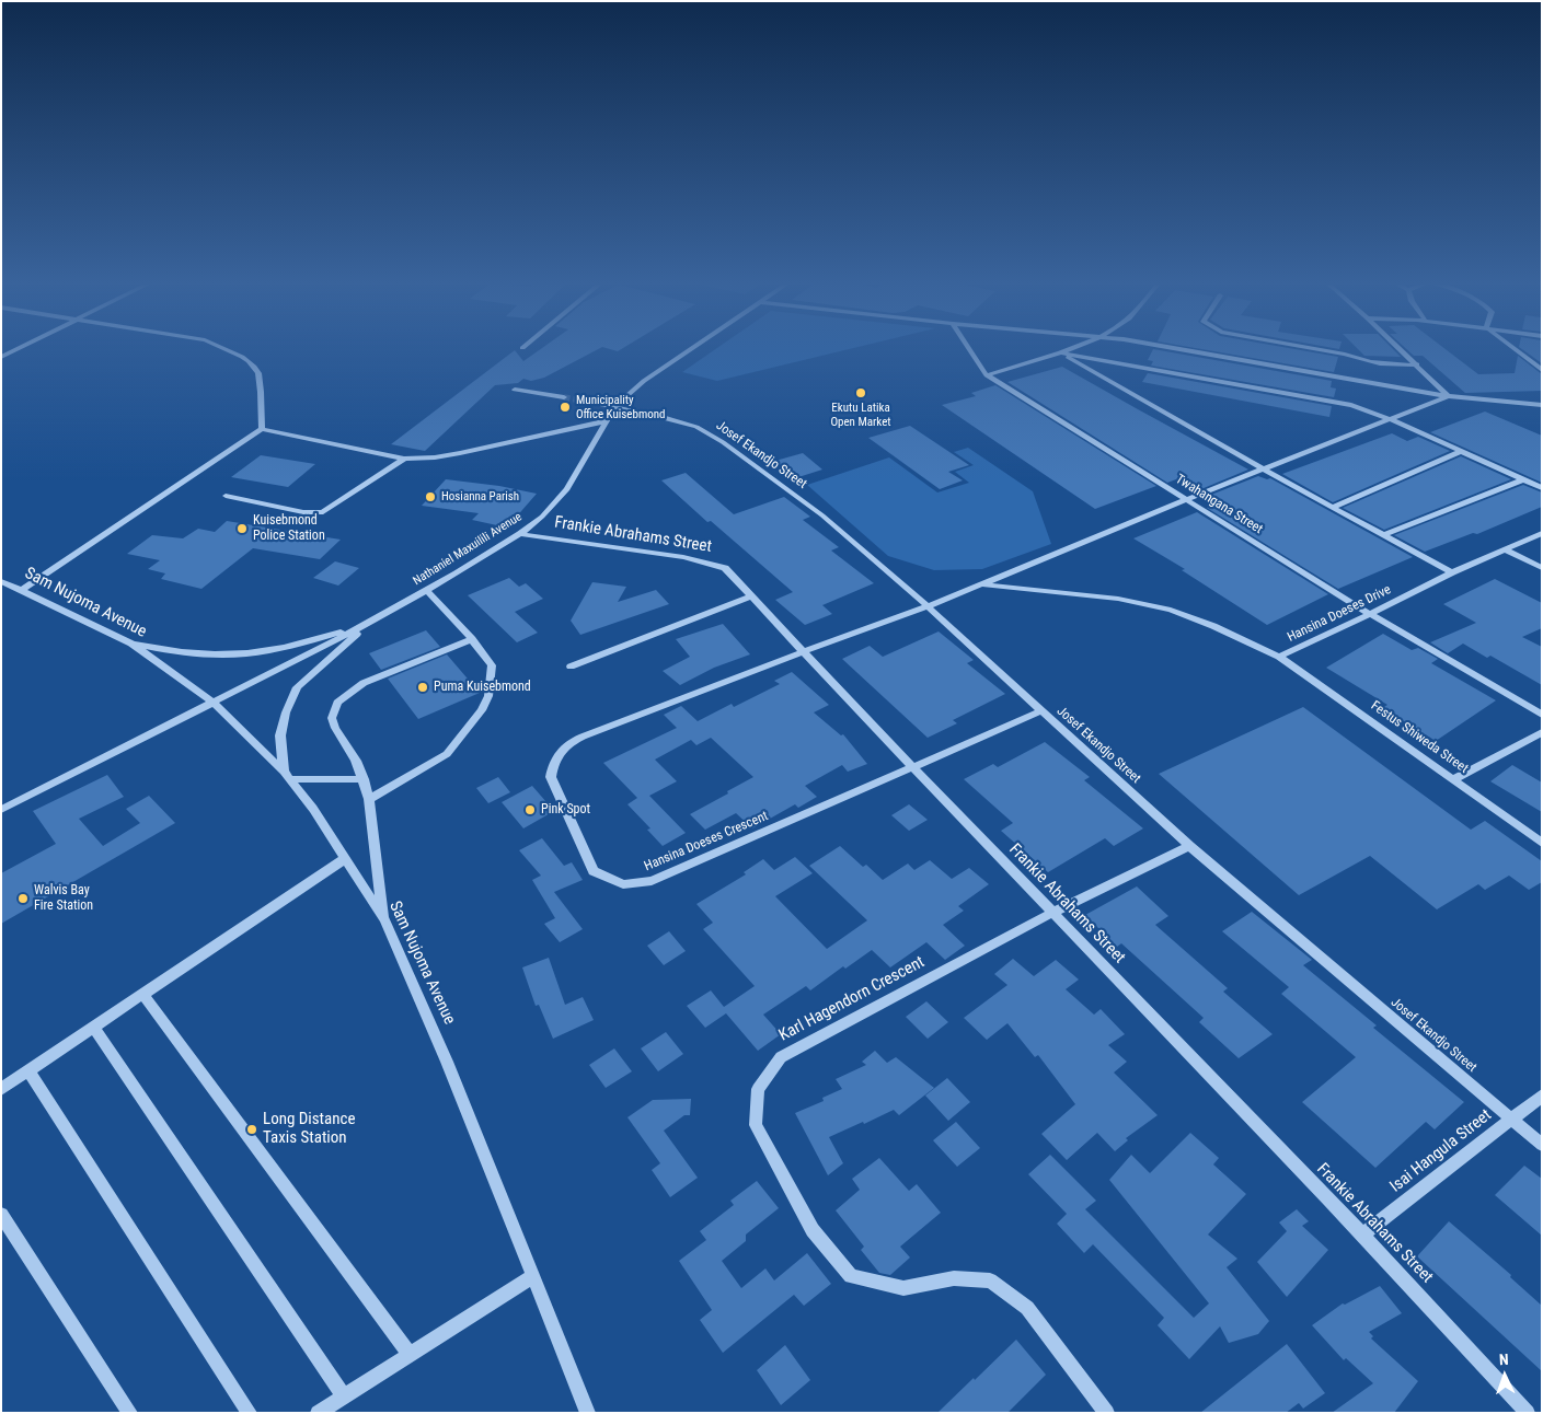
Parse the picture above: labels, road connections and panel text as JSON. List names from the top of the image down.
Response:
{
  "streets": {
    "street": [
      "Josef Ekandjo Street",
      "Twahangana Street",
      "Frankie Abrahams Street",
      "Nathaniel Maxuilili Avenue",
      "Sam Nujoma Avenue",
      "Hansina Doeses Drive",
      "Festus Shiweda Street",
      "Hansina Doeses Crescent",
      "Karl Hagendorn Crescent",
      "Isai Hangula Street"
    ]
  },
  "crossings": [
    ["Josef Ekandjo Street", "Nathaniel Maxuilili Avenue"],
    ["Josef Ekandjo Street", "Hansina Doeses Drive"],
    ["Josef Ekandjo Street", "Hansina Doeses Crescent"],
    ["Josef Ekandjo Street", "Karl Hagendorn Crescent"],
    ["Josef Ekandjo Street", "Isai Hangula Street"],
    ["Twahangana Street", "Hansina Doeses Drive"],
    ["Frankie Abrahams Street", "Nathaniel Maxuilili Avenue"],
    ["Frankie Abrahams Street", "Hansina Doeses Crescent"],
    ["Frankie Abrahams Street", "Karl Hagendorn Crescent"],
    ["Frankie Abrahams Street", "Isai Hangula Street"],
    ["Nathaniel Maxuilili Avenue", "Sam Nujoma Avenue"],
    ["Hansina Doeses Drive", "Festus Shiweda Street"],
    ["Hansina Doeses Drive", "Hansina Doeses Crescent"]
  ],
  "places": [
    "Ekutu Latika Open Market",
    "Municipality Office Kuisebmond",
    "Hosianna Parish",
    "Kuisebmond Police Station",
    "Puma Kuisebmond",
    "Pink Spot",
    "Walvis Bay Fire Station",
    "Long Distance Taxis Station"
  ],
  "north": "top"
}
